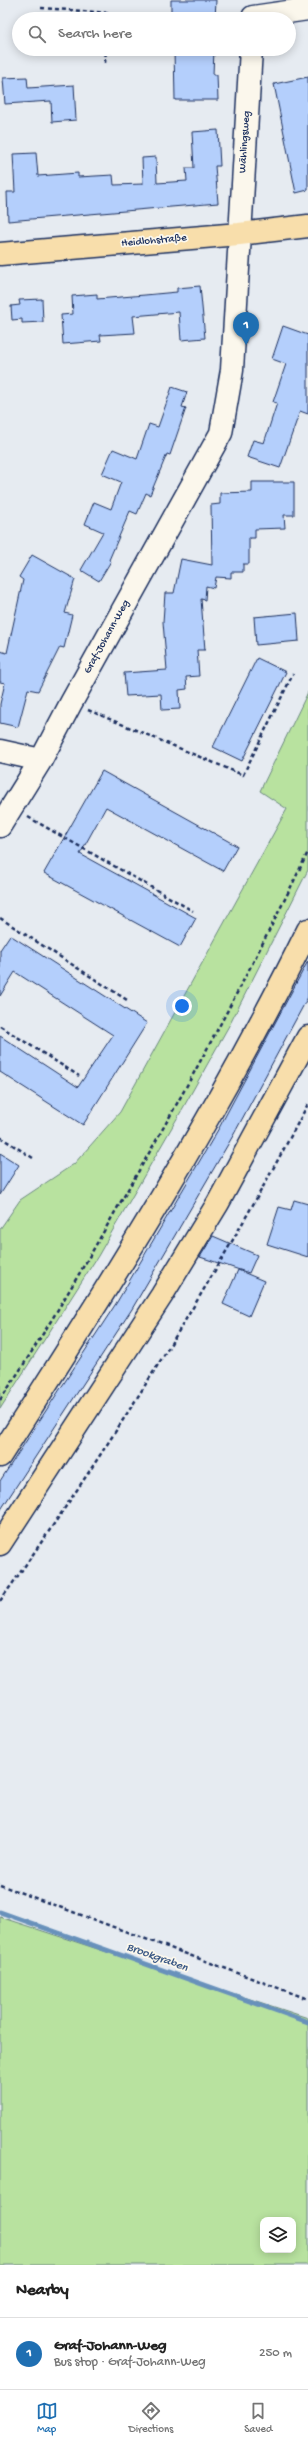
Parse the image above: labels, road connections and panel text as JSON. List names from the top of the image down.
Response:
{
  "streets": {
    "main road": ["Heidlohstraße"],
    "street": ["Wählingsweg", "Graf-Johann-Weg"]
  },
  "crossings": [
    ["Wählingsweg", "Heidlohstraße"],
    ["Wählingsweg", "Graf-Johann-Weg"],
    ["Heidlohstraße", "Graf-Johann-Weg"]
  ],
  "water": ["Brookgraben"],
  "page": {
    "search": "Search here",
    "pins": "1",
    "heading": "Nearby",
    "list": [
      {
        "mark": "1",
        "name": "Graf-Johann-Weg",
        "note": "Bus stop · Graf-Johann-Weg",
        "value": "250 m"
      }
    ],
    "nav": ["Map", "Directions", "Saved"]
  }
}
